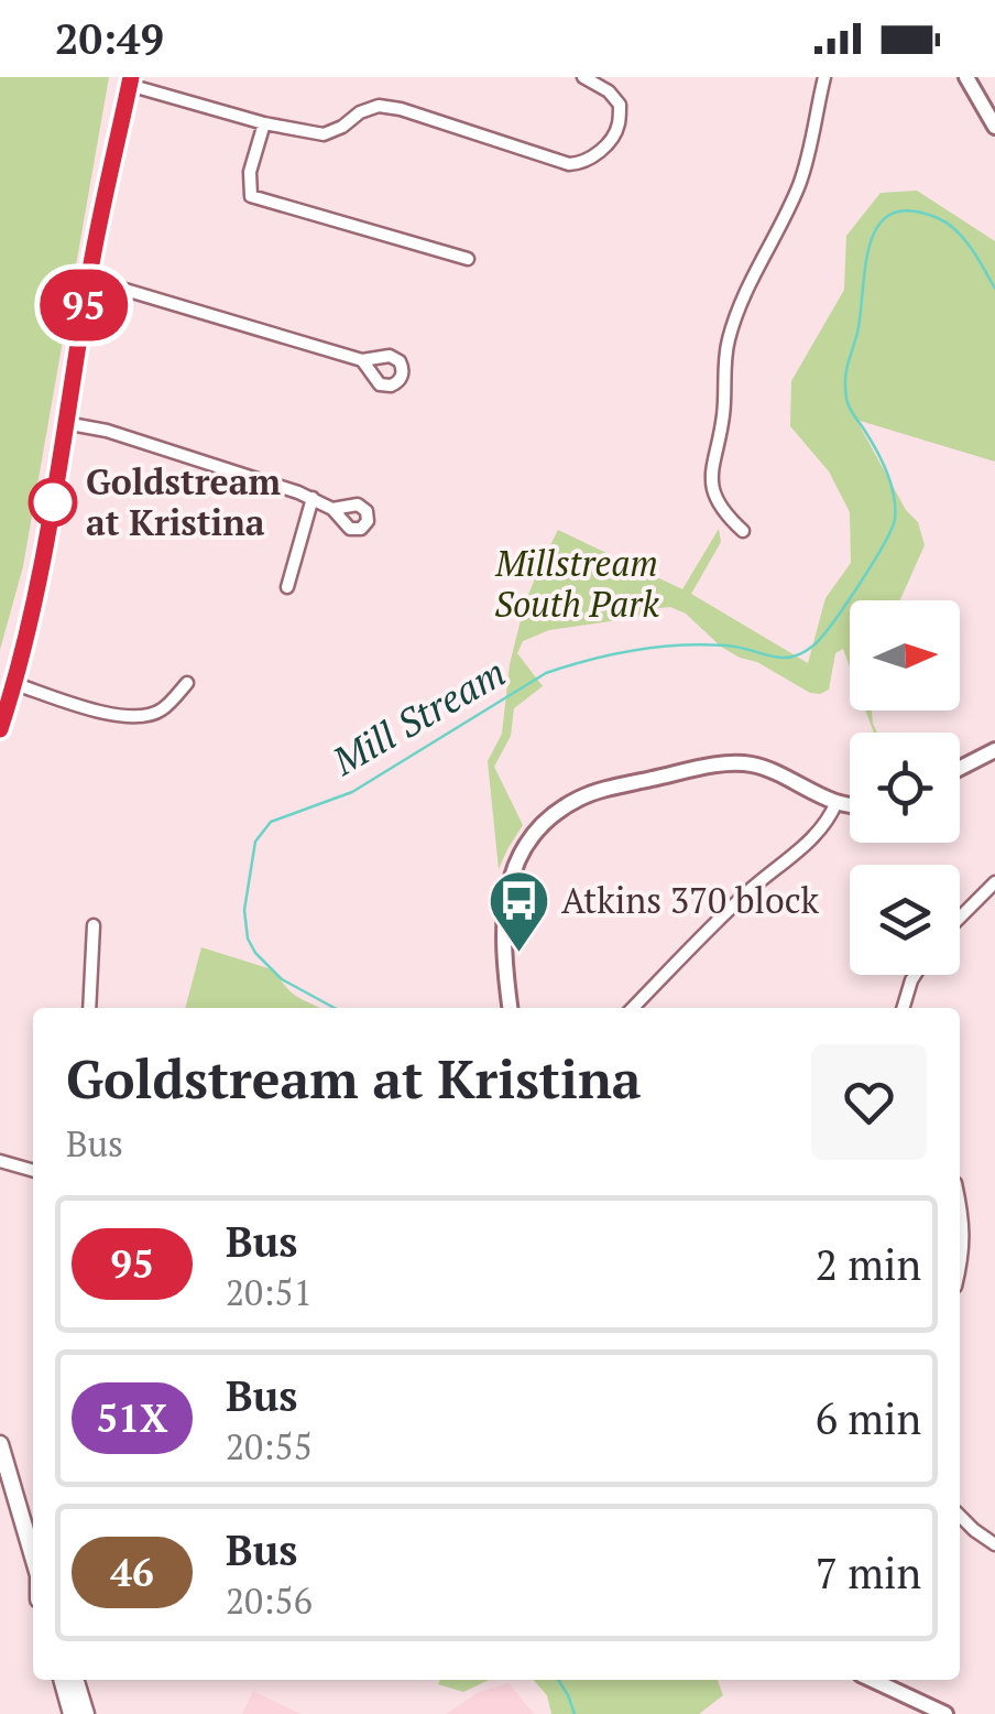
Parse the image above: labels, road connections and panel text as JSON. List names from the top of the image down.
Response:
{
  "water": ["Mill Stream"],
  "parks": ["Millstream South Park"],
  "places": {
    "other": ["Goldstream at Kristina"],
    "bus stop": ["Atkins 370 block"]
  },
  "lines": ["bus line 95"],
  "north": "right",
  "page": {
    "status": "20:49",
    "on_map": "95",
    "heading": ["Goldstream at Kristina", "Bus"],
    "list": [
      {
        "mark": "95",
        "name": "Bus",
        "note": "20:51",
        "value": "2 min"
      },
      {
        "mark": "51X",
        "name": "Bus",
        "note": "20:55",
        "value": "6 min"
      },
      {
        "mark": "46",
        "name": "Bus",
        "note": "20:56",
        "value": "7 min"
      }
    ]
  }
}
